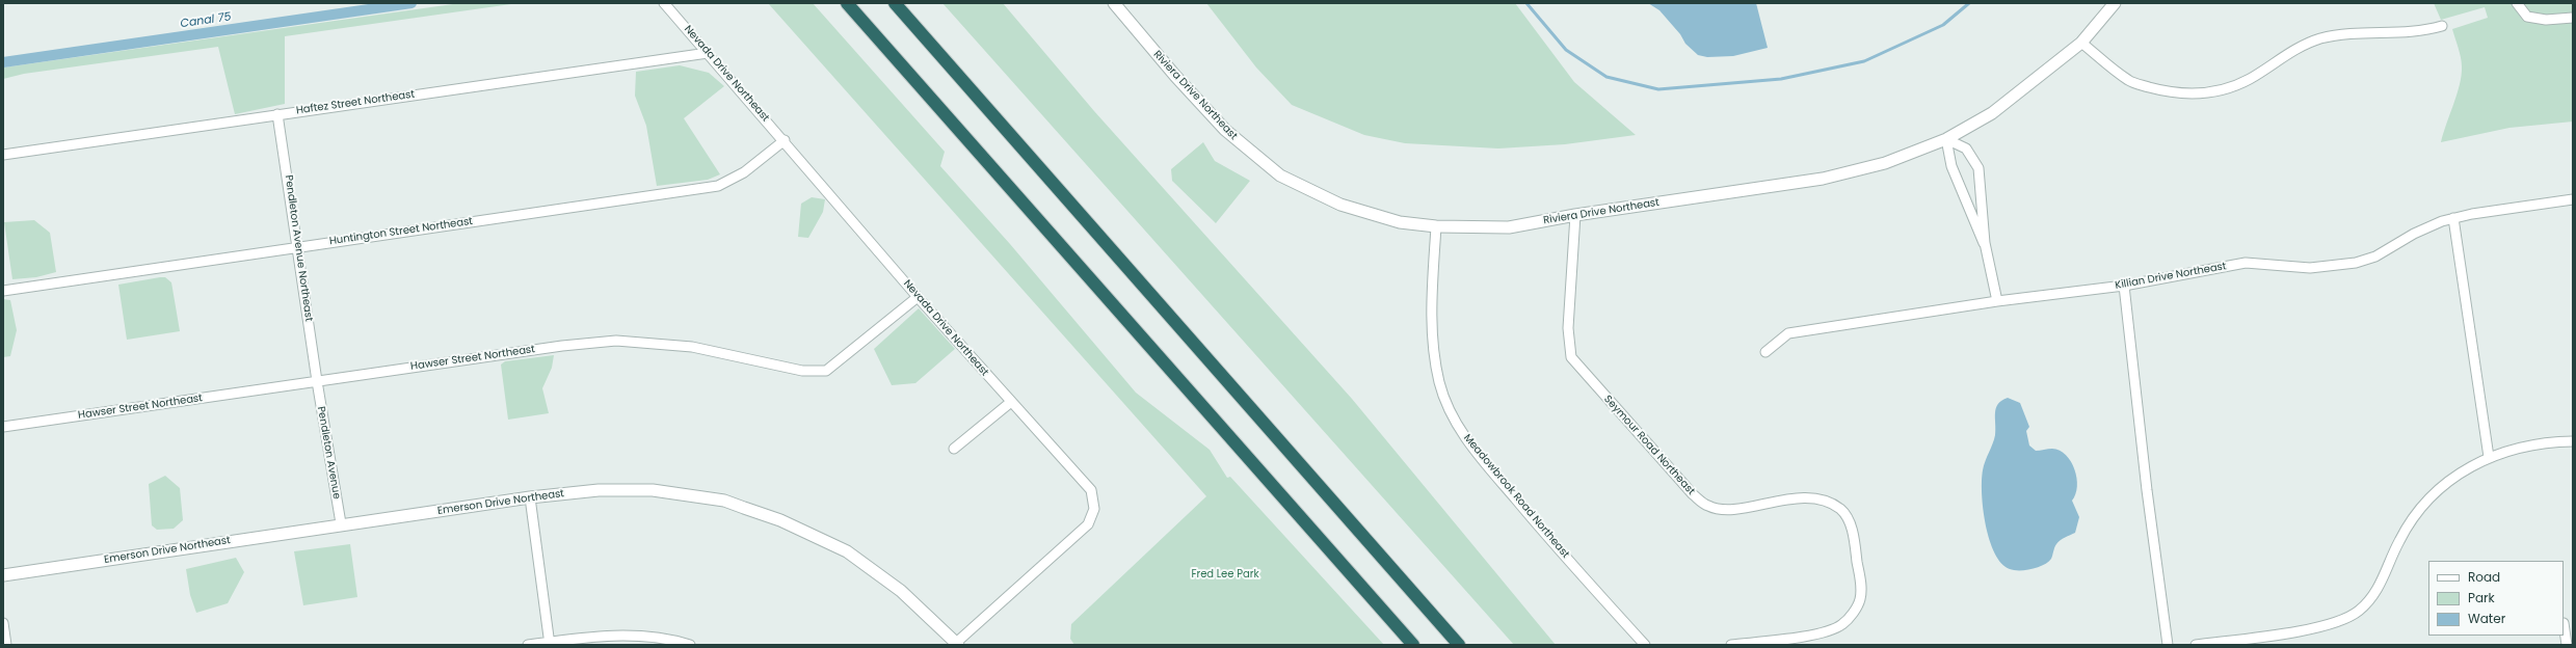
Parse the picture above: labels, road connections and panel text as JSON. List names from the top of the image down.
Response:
{
  "streets": {
    "street": [
      "Nevada Drive Northeast",
      "Riviera Drive Northeast",
      "Haftez Street Northeast",
      "Huntington Street Northeast",
      "Pendleton Avenue Northeast",
      "Killian Drive Northeast",
      "Hawser Street Northeast",
      "Seymour Road Northeast",
      "Pendleton Avenue",
      "Meadowbrook Road Northeast",
      "Emerson Drive Northeast"
    ]
  },
  "crossings": [
    ["Nevada Drive Northeast", "Haftez Street Northeast"],
    ["Nevada Drive Northeast", "Huntington Street Northeast"],
    ["Nevada Drive Northeast", "Hawser Street Northeast"],
    ["Nevada Drive Northeast", "Emerson Drive Northeast"],
    ["Riviera Drive Northeast", "Seymour Road Northeast"],
    ["Riviera Drive Northeast", "Meadowbrook Road Northeast"],
    ["Haftez Street Northeast", "Pendleton Avenue Northeast"],
    ["Huntington Street Northeast", "Pendleton Avenue Northeast"],
    ["Pendleton Avenue Northeast", "Hawser Street Northeast"],
    ["Pendleton Avenue Northeast", "Pendleton Avenue"],
    ["Hawser Street Northeast", "Pendleton Avenue"],
    ["Pendleton Avenue", "Emerson Drive Northeast"]
  ],
  "water": ["Canal 75"],
  "parks": ["Fred Lee Park"],
  "legend": ["Road", "Park", "Water"]
}
